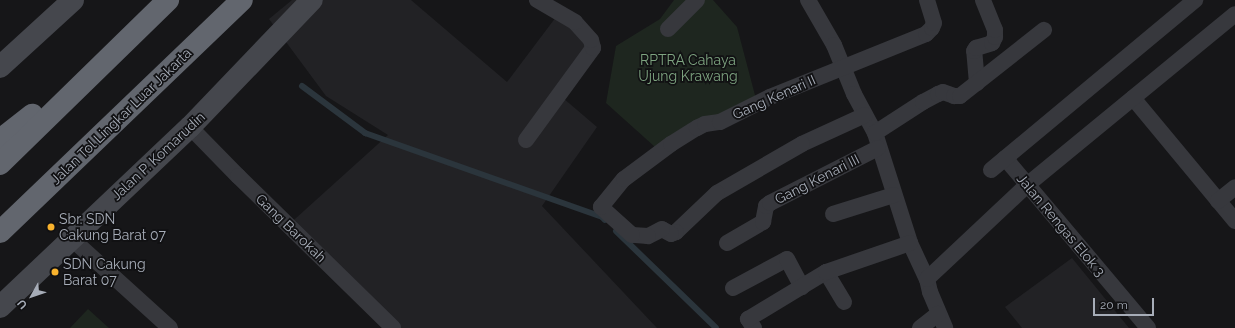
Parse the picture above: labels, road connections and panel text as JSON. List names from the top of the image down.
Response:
{
  "streets": {
    "highway": ["Jalan Tol Lingkar Luar Jakarta"],
    "street": [
      "Gang Kenari II",
      "Jalan P. Komarudin",
      "Gang Kenari III",
      "Jalan Rengas Elok 3",
      "Gang Barokah"
    ]
  },
  "crossings": [
    ["Jalan P. Komarudin", "Gang Barokah"]
  ],
  "parks": ["RPTRA Cahaya Ujung Krawang"],
  "places": ["Sbr. SDN Cakung Barat 07", "SDN Cakung Barat 07"],
  "scale_bar": "20 m",
  "north": "bottom left"
}
